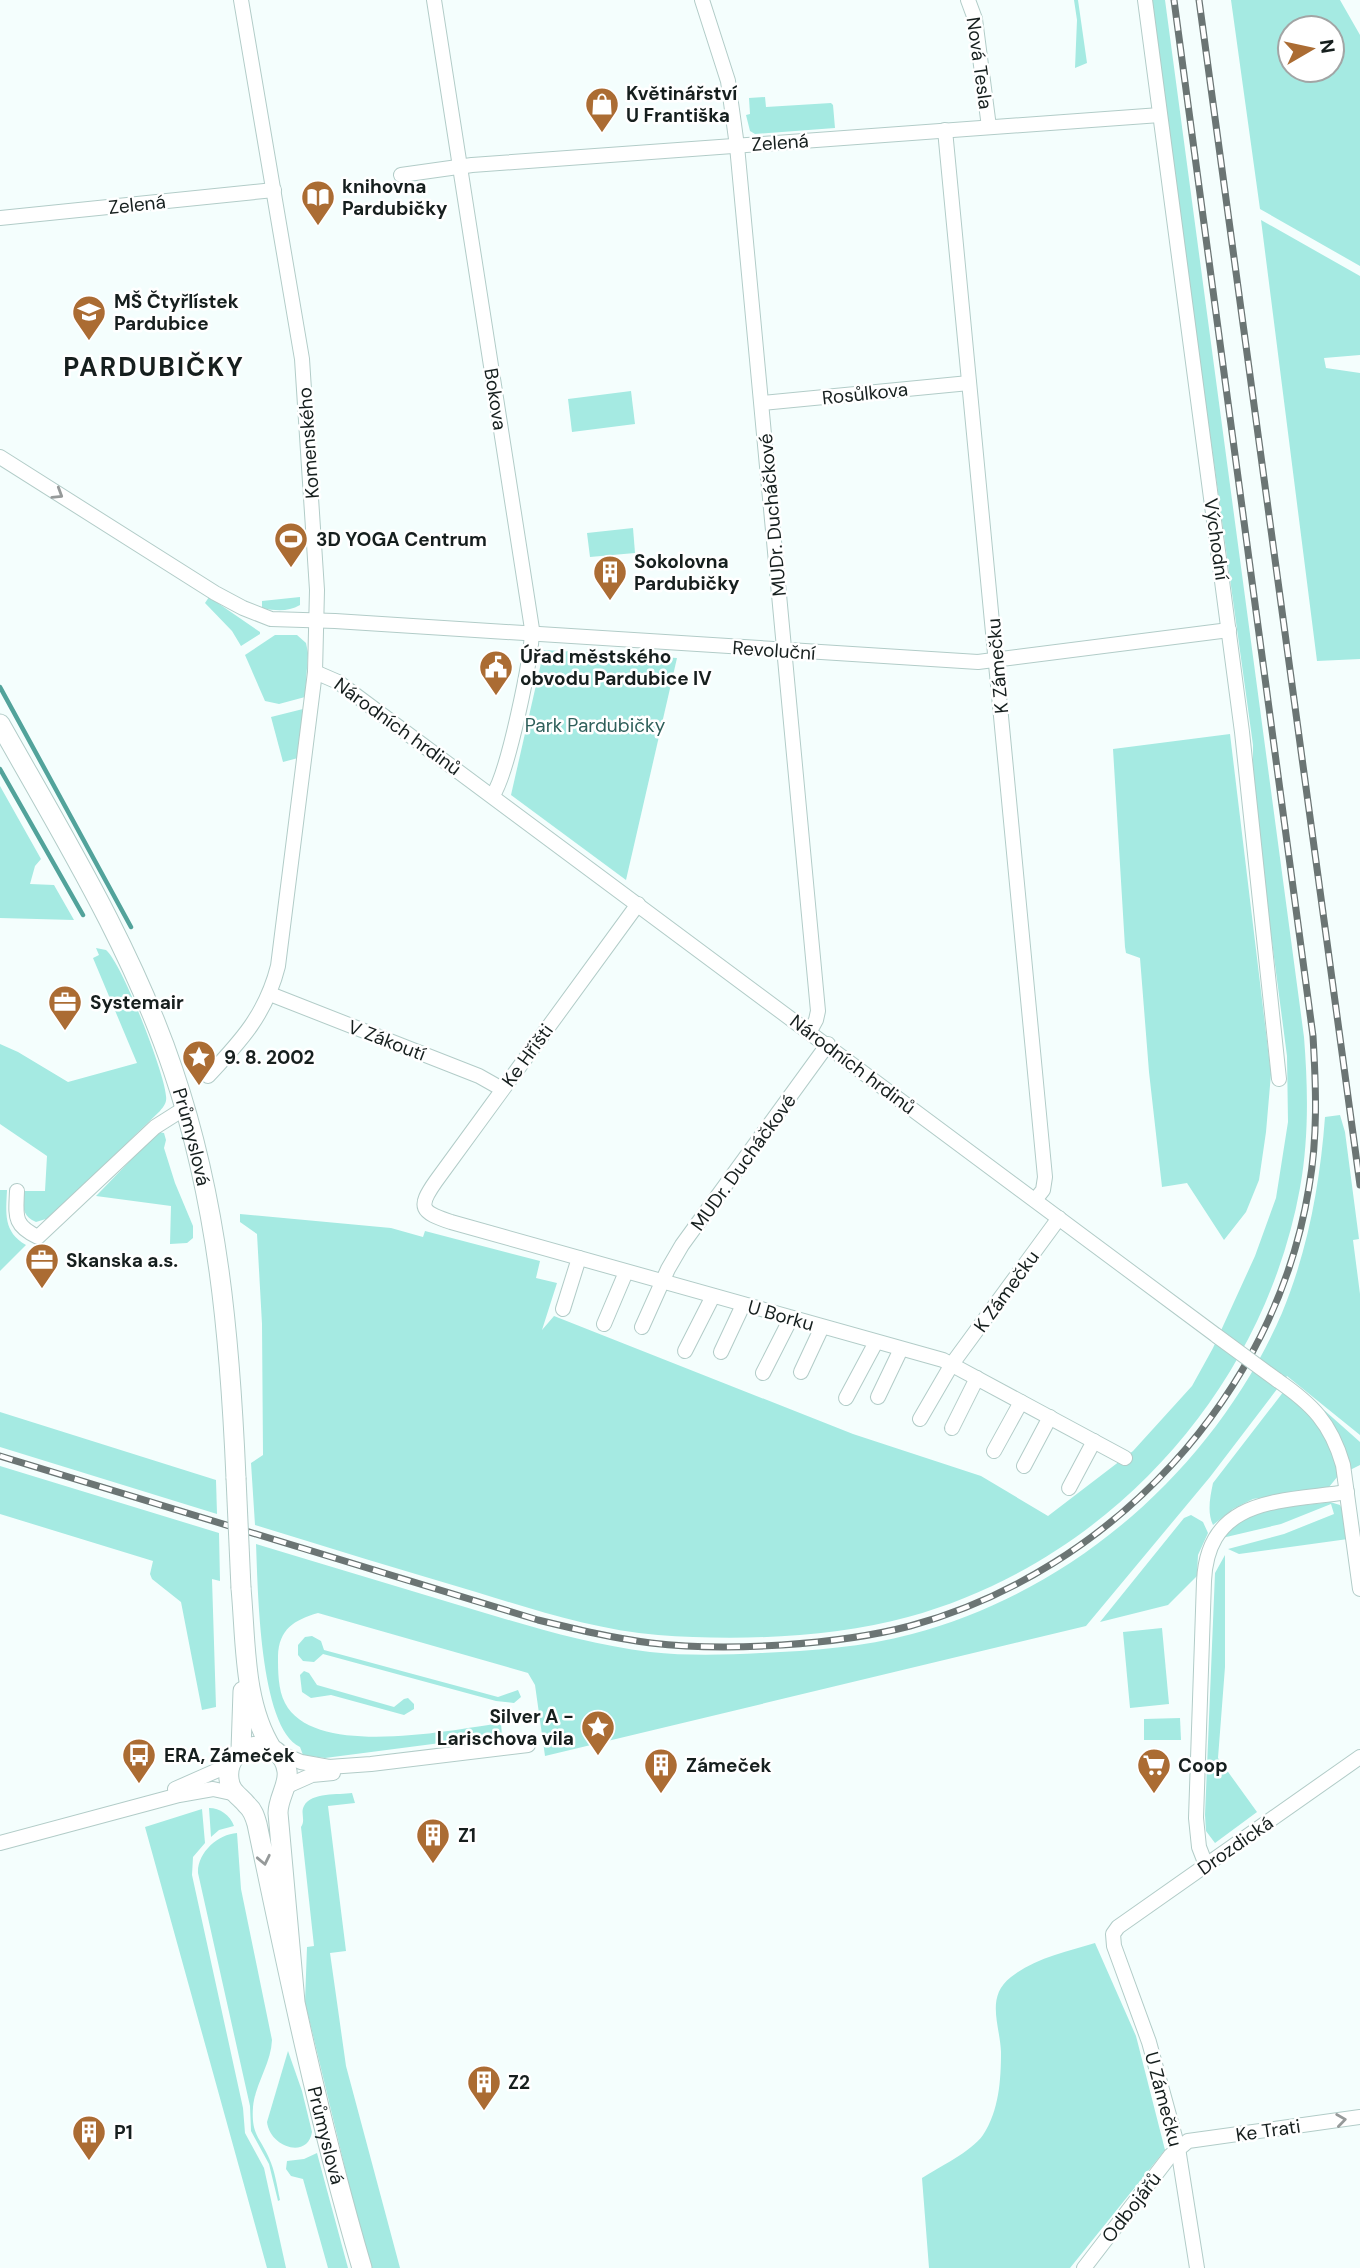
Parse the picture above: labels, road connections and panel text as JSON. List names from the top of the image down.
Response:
{
  "streets": {
    "main road": ["Průmyslová"],
    "street": [
      "Nová Tesla",
      "Zelená",
      "Rosůlkova",
      "Bokova",
      "Komenského",
      "MUDr. Ducháčkové",
      "Východní",
      "Revoluční",
      "K Zámečku",
      "Národních hrdinů",
      "V Zákoutí",
      "Ke Hřišti",
      "U Borku",
      "Drozdická",
      "U Zámečku",
      "Ke Trati",
      "Odbojářů"
    ]
  },
  "crossings": [
    ["Nová Tesla", "Zelená"],
    ["Zelená", "Bokova"],
    ["Zelená", "Komenského"],
    ["Zelená", "MUDr. Ducháčkové"],
    ["Zelená", "Východní"],
    ["Zelená", "K Zámečku"],
    ["Rosůlkova", "MUDr. Ducháčkové"],
    ["Rosůlkova", "K Zámečku"],
    ["Bokova", "Revoluční"],
    ["Bokova", "Národních hrdinů"],
    ["Komenského", "Revoluční"],
    ["Komenského", "Národních hrdinů"],
    ["Komenského", "V Zákoutí"],
    ["MUDr. Ducháčkové", "Revoluční"],
    ["MUDr. Ducháčkové", "Národních hrdinů"],
    ["MUDr. Ducháčkové", "U Borku"],
    ["Východní", "Revoluční"],
    ["Revoluční", "K Zámečku"],
    ["K Zámečku", "Národních hrdinů"],
    ["K Zámečku", "U Borku"],
    ["Národních hrdinů", "Ke Hřišti"],
    ["V Zákoutí", "Ke Hřišti"],
    ["Ke Hřišti", "U Borku"],
    ["Drozdická", "U Zámečku"],
    ["U Zámečku", "Ke Trati"],
    ["U Zámečku", "Odbojářů"],
    ["Ke Trati", "Odbojářů"]
  ],
  "one_way": ["Ke Trati"],
  "districts": ["PARDUBIČKY"],
  "parks": ["Park Pardubičky"],
  "places": {
    "shop": ["Květinářství U Františka"],
    "library": ["knihovna Pardubičky"],
    "school or university": ["MŠ Čtyřlístek Pardubice"],
    "sports": ["3D YOGA Centrum"],
    "building": [
      "Sokolovna Pardubičky",
      "Zámeček",
      "Z1",
      "Z2",
      "P1"
    ],
    "public building": ["Úřad městského obvodu Pardubice IV"],
    "office": ["Systemair", "Skanska a.s."],
    "place": ["9. 8. 2002", "Silver A - Larischova vila"],
    "bus stop": ["ERA, Zámeček"],
    "supermarket": ["Coop"]
  },
  "north": "right"
}
